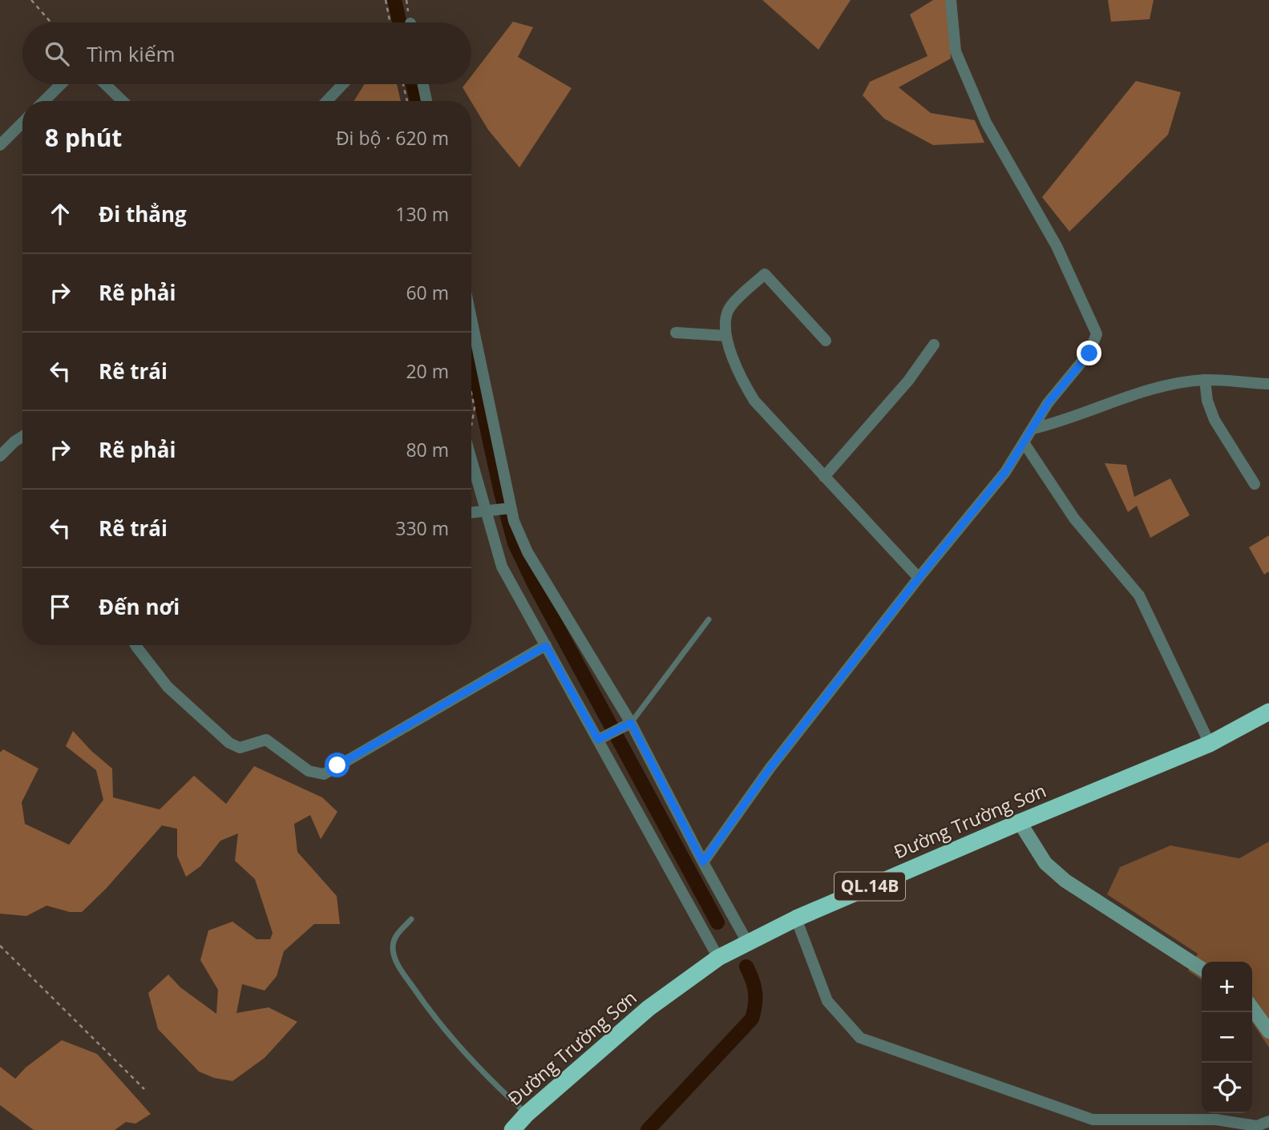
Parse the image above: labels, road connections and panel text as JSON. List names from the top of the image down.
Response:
{
  "streets": {
    "highway": ["Đường Trường Sơn", "QL.14B"]
  },
  "page": {
    "search": "Tìm kiếm",
    "heading": ["8 phút", "Đi bộ · 620 m"],
    "list": [
      ["Đi thẳng", "130 m"],
      ["Rẽ phải", "60 m"],
      ["Rẽ trái", "20 m"],
      ["Rẽ phải", "80 m"],
      ["Rẽ trái", "330 m"],
      "Đến nơi"
    ],
    "map_buttons": ["+", "−"]
  }
}
